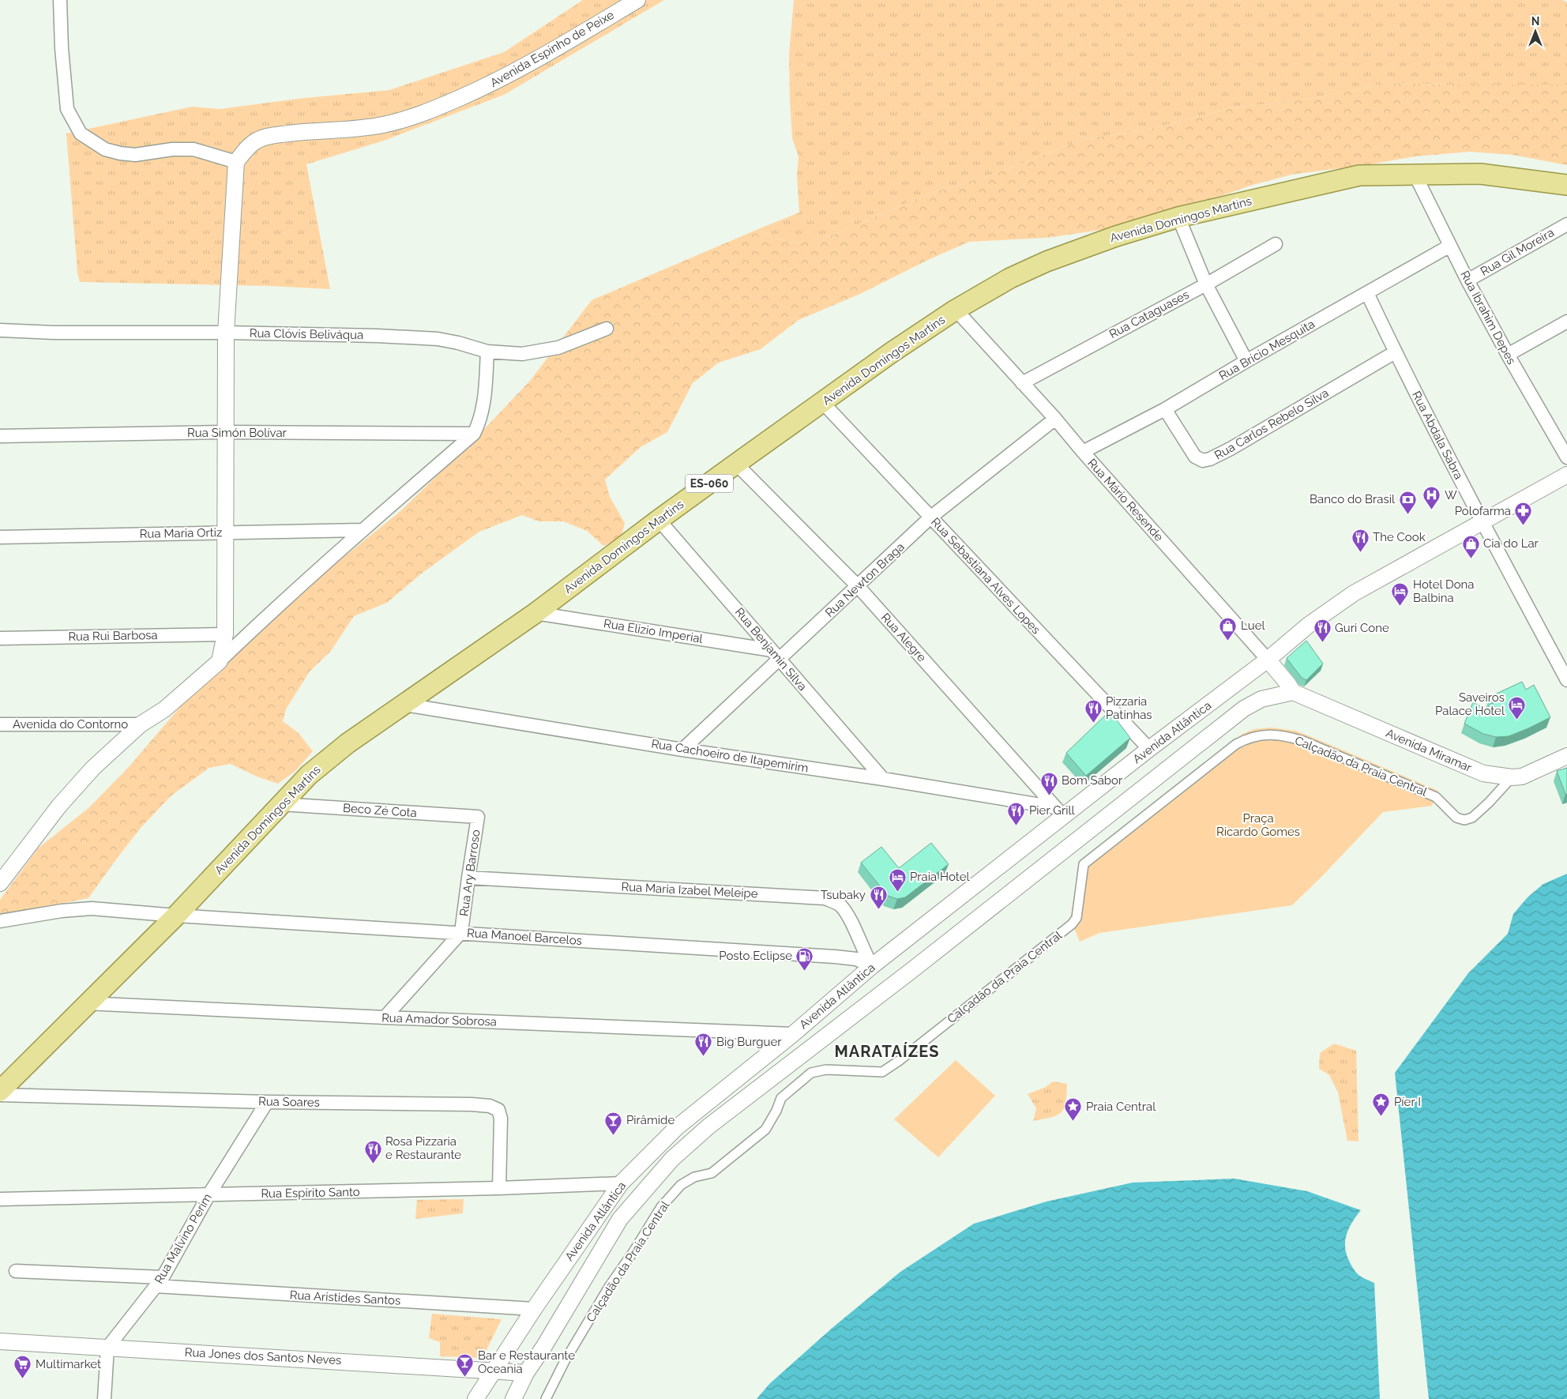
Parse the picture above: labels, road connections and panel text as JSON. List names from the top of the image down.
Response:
{
  "streets": {
    "main road": ["Avenida Domingos Martins", "ES-060"],
    "street": [
      "Avenida Espinho de Peixe",
      "Rua Gil Moreira",
      "Rua Cataguases",
      "Rua Ibrahim Depes",
      "Rua Clóvis Beliváqua",
      "Rua Brício Mesquita",
      "Rua Carlos Rebelo Silva",
      "Rua Simón Bolívar",
      "Rua Abdala Sabra",
      "Rua Mário Resende",
      "Rua Maria Ortiz",
      "Rua Sebastiana Alves Lopes",
      "Rua Newton Braga",
      "Rua Elizio Imperial",
      "Rua Rui Barbosa",
      "Rua Alegre",
      "Rua Benjamin Silva",
      "Avenida do Contorno",
      "Avenida Atlântica",
      "Avenida Miramar",
      "Rua Cachoeiro de Itapemirim",
      "Calçadão da Praia Central",
      "Beco Zé Cota",
      "Rua Ary Barroso",
      "Rua Maria Izabel Meleipe",
      "Rua Manoel Barcelos",
      "Rua Amador Sobrosa",
      "Rua Soares",
      "Rua Espírito Santo",
      "Rua Malvino Perim",
      "Rua Aristides Santos",
      "Rua Jones dos Santos Neves"
    ]
  },
  "crossings": [
    ["Avenida Domingos Martins", "Rua Ibrahim Depes"],
    ["Avenida Domingos Martins", "Rua Mário Resende"],
    ["Avenida Domingos Martins", "Rua Sebastiana Alves Lopes"],
    ["Avenida Domingos Martins", "Rua Elizio Imperial"],
    ["Avenida Domingos Martins", "Rua Alegre"],
    ["Avenida Domingos Martins", "Rua Benjamin Silva"],
    ["Avenida Domingos Martins", "Rua Cachoeiro de Itapemirim"],
    ["Avenida Domingos Martins", "Beco Zé Cota"],
    ["Avenida Domingos Martins", "Rua Manoel Barcelos"],
    ["Avenida Domingos Martins", "Rua Amador Sobrosa"],
    ["Rua Gil Moreira", "Rua Ibrahim Depes"],
    ["Rua Cataguases", "Rua Mário Resende"],
    ["Rua Ibrahim Depes", "Rua Brício Mesquita"],
    ["Rua Brício Mesquita", "Rua Carlos Rebelo Silva"],
    ["Rua Brício Mesquita", "Rua Abdala Sabra"],
    ["Rua Brício Mesquita", "Rua Mário Resende"],
    ["Rua Carlos Rebelo Silva", "Rua Abdala Sabra"],
    ["Rua Abdala Sabra", "Avenida Atlântica"],
    ["Rua Mário Resende", "Rua Newton Braga"],
    ["Rua Mário Resende", "Avenida Atlântica"],
    ["Rua Mário Resende", "Avenida Miramar"],
    ["Rua Sebastiana Alves Lopes", "Rua Newton Braga"],
    ["Rua Sebastiana Alves Lopes", "Avenida Atlântica"],
    ["Rua Newton Braga", "Rua Elizio Imperial"],
    ["Rua Newton Braga", "Rua Alegre"],
    ["Rua Newton Braga", "Rua Benjamin Silva"],
    ["Rua Newton Braga", "Rua Cachoeiro de Itapemirim"],
    ["Rua Elizio Imperial", "Rua Benjamin Silva"],
    ["Rua Alegre", "Avenida Atlântica"],
    ["Rua Alegre", "Rua Cachoeiro de Itapemirim"],
    ["Rua Benjamin Silva", "Rua Cachoeiro de Itapemirim"],
    ["Avenida Atlântica", "Avenida Miramar"],
    ["Avenida Atlântica", "Rua Cachoeiro de Itapemirim"],
    ["Avenida Atlântica", "Rua Maria Izabel Meleipe"],
    ["Avenida Atlântica", "Rua Manoel Barcelos"],
    ["Avenida Atlântica", "Rua Amador Sobrosa"],
    ["Avenida Atlântica", "Rua Espírito Santo"],
    ["Avenida Atlântica", "Rua Aristides Santos"],
    ["Avenida Atlântica", "Rua Jones dos Santos Neves"],
    ["Avenida Miramar", "Calçadão da Praia Central"],
    ["Beco Zé Cota", "Rua Ary Barroso"],
    ["Rua Ary Barroso", "Rua Maria Izabel Meleipe"],
    ["Rua Ary Barroso", "Rua Manoel Barcelos"],
    ["Rua Ary Barroso", "Rua Amador Sobrosa"],
    ["Rua Maria Izabel Meleipe", "Rua Manoel Barcelos"],
    ["Rua Soares", "Rua Espírito Santo"],
    ["Rua Soares", "Rua Malvino Perim"],
    ["Rua Espírito Santo", "Rua Malvino Perim"],
    ["Rua Malvino Perim", "Rua Aristides Santos"],
    ["Rua Malvino Perim", "Rua Jones dos Santos Neves"]
  ],
  "districts": ["MARATAÍZES"],
  "parks": ["Praça Ricardo Gomes"],
  "places": {
    "hospital": ["W"],
    "bank": ["Banco do Brasil"],
    "pharmacy": ["Polofarma"],
    "restaurant": [
      "The Cook",
      "Guri Cone",
      "Pizzaria Patinhas",
      "Bom Sabor",
      "Pier Grill",
      "Tsubaky",
      "Big Burguer",
      "Rosa Pizzaria e Restaurante"
    ],
    "shop": ["Cia do Lar", "Luel"],
    "hotel": ["Hotel Dona Balbina", "Saveiros Palace Hotel", "Praia Hotel"],
    "fuel station": ["Posto Eclipse"],
    "place": ["Píer I", "Praia Central"],
    "bar": ["Pirâmide", "Bar e Restaurante Oceania"],
    "supermarket": ["Multimarket"]
  },
  "north": "top"
}
